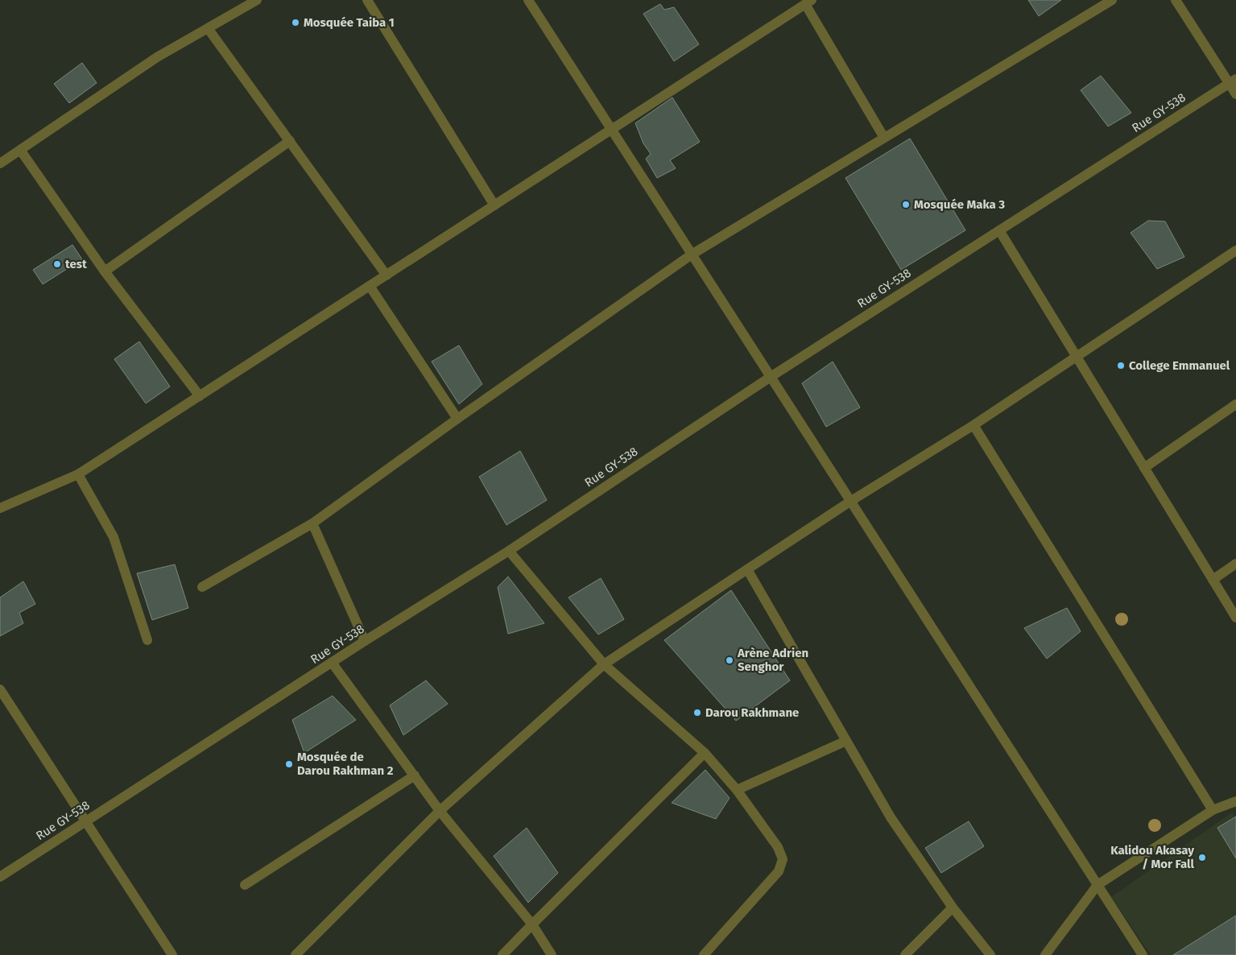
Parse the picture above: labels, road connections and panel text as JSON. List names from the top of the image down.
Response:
{
  "streets": {
    "street": ["Rue GY-538"]
  },
  "places": [
    "Mosquée Taiba 1",
    "Mosquée Maka 3",
    "test",
    "College Emmanuel",
    "Arène Adrien Senghor",
    "Darou Rakhmane",
    "Mosquée de Darou Rakhman 2",
    "Kalidou Akasay / Mor Fall"
  ]
}
